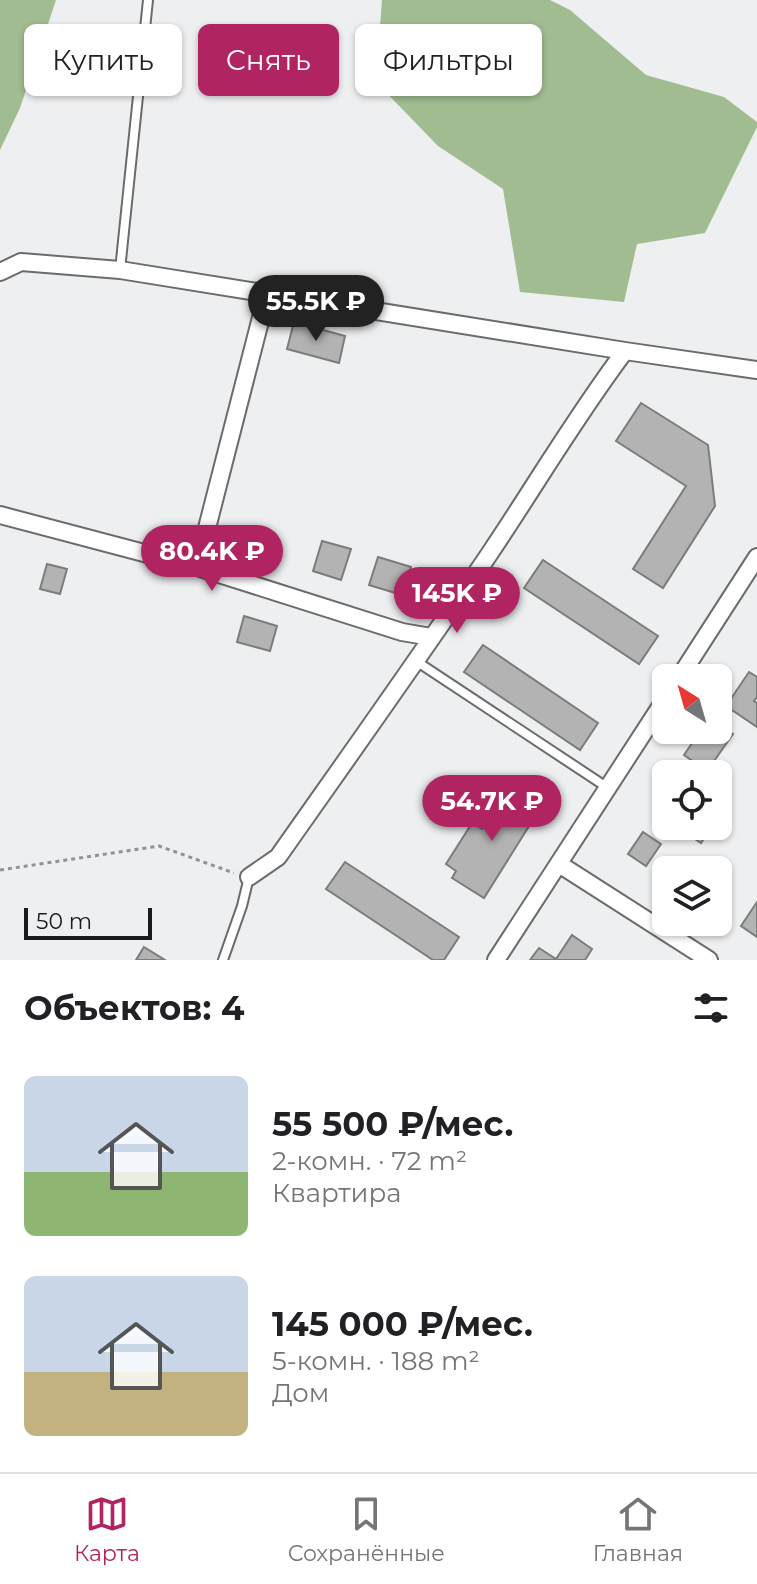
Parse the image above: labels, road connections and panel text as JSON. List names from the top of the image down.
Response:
{
  "scale_bar": "50 m",
  "north": "top left",
  "page": {
    "chip": ["Купить", "Снять", "Фильтры"],
    "price": [
      "55.5K ₽",
      "80.4K ₽",
      "145K ₽",
      "54.7K ₽"
    ],
    "scale": "50 m",
    "heading": "Объектов: 4",
    "list": [
      {
        "name": "55 500 ₽/мес.",
        "note": "2-комн. · 72 m² · Квартира"
      },
      {
        "name": "145 000 ₽/мес.",
        "note": "5-комн. · 188 m² · Дом"
      }
    ],
    "tabs": ["Карта", "Сохранённые", "Главная"]
  }
}
